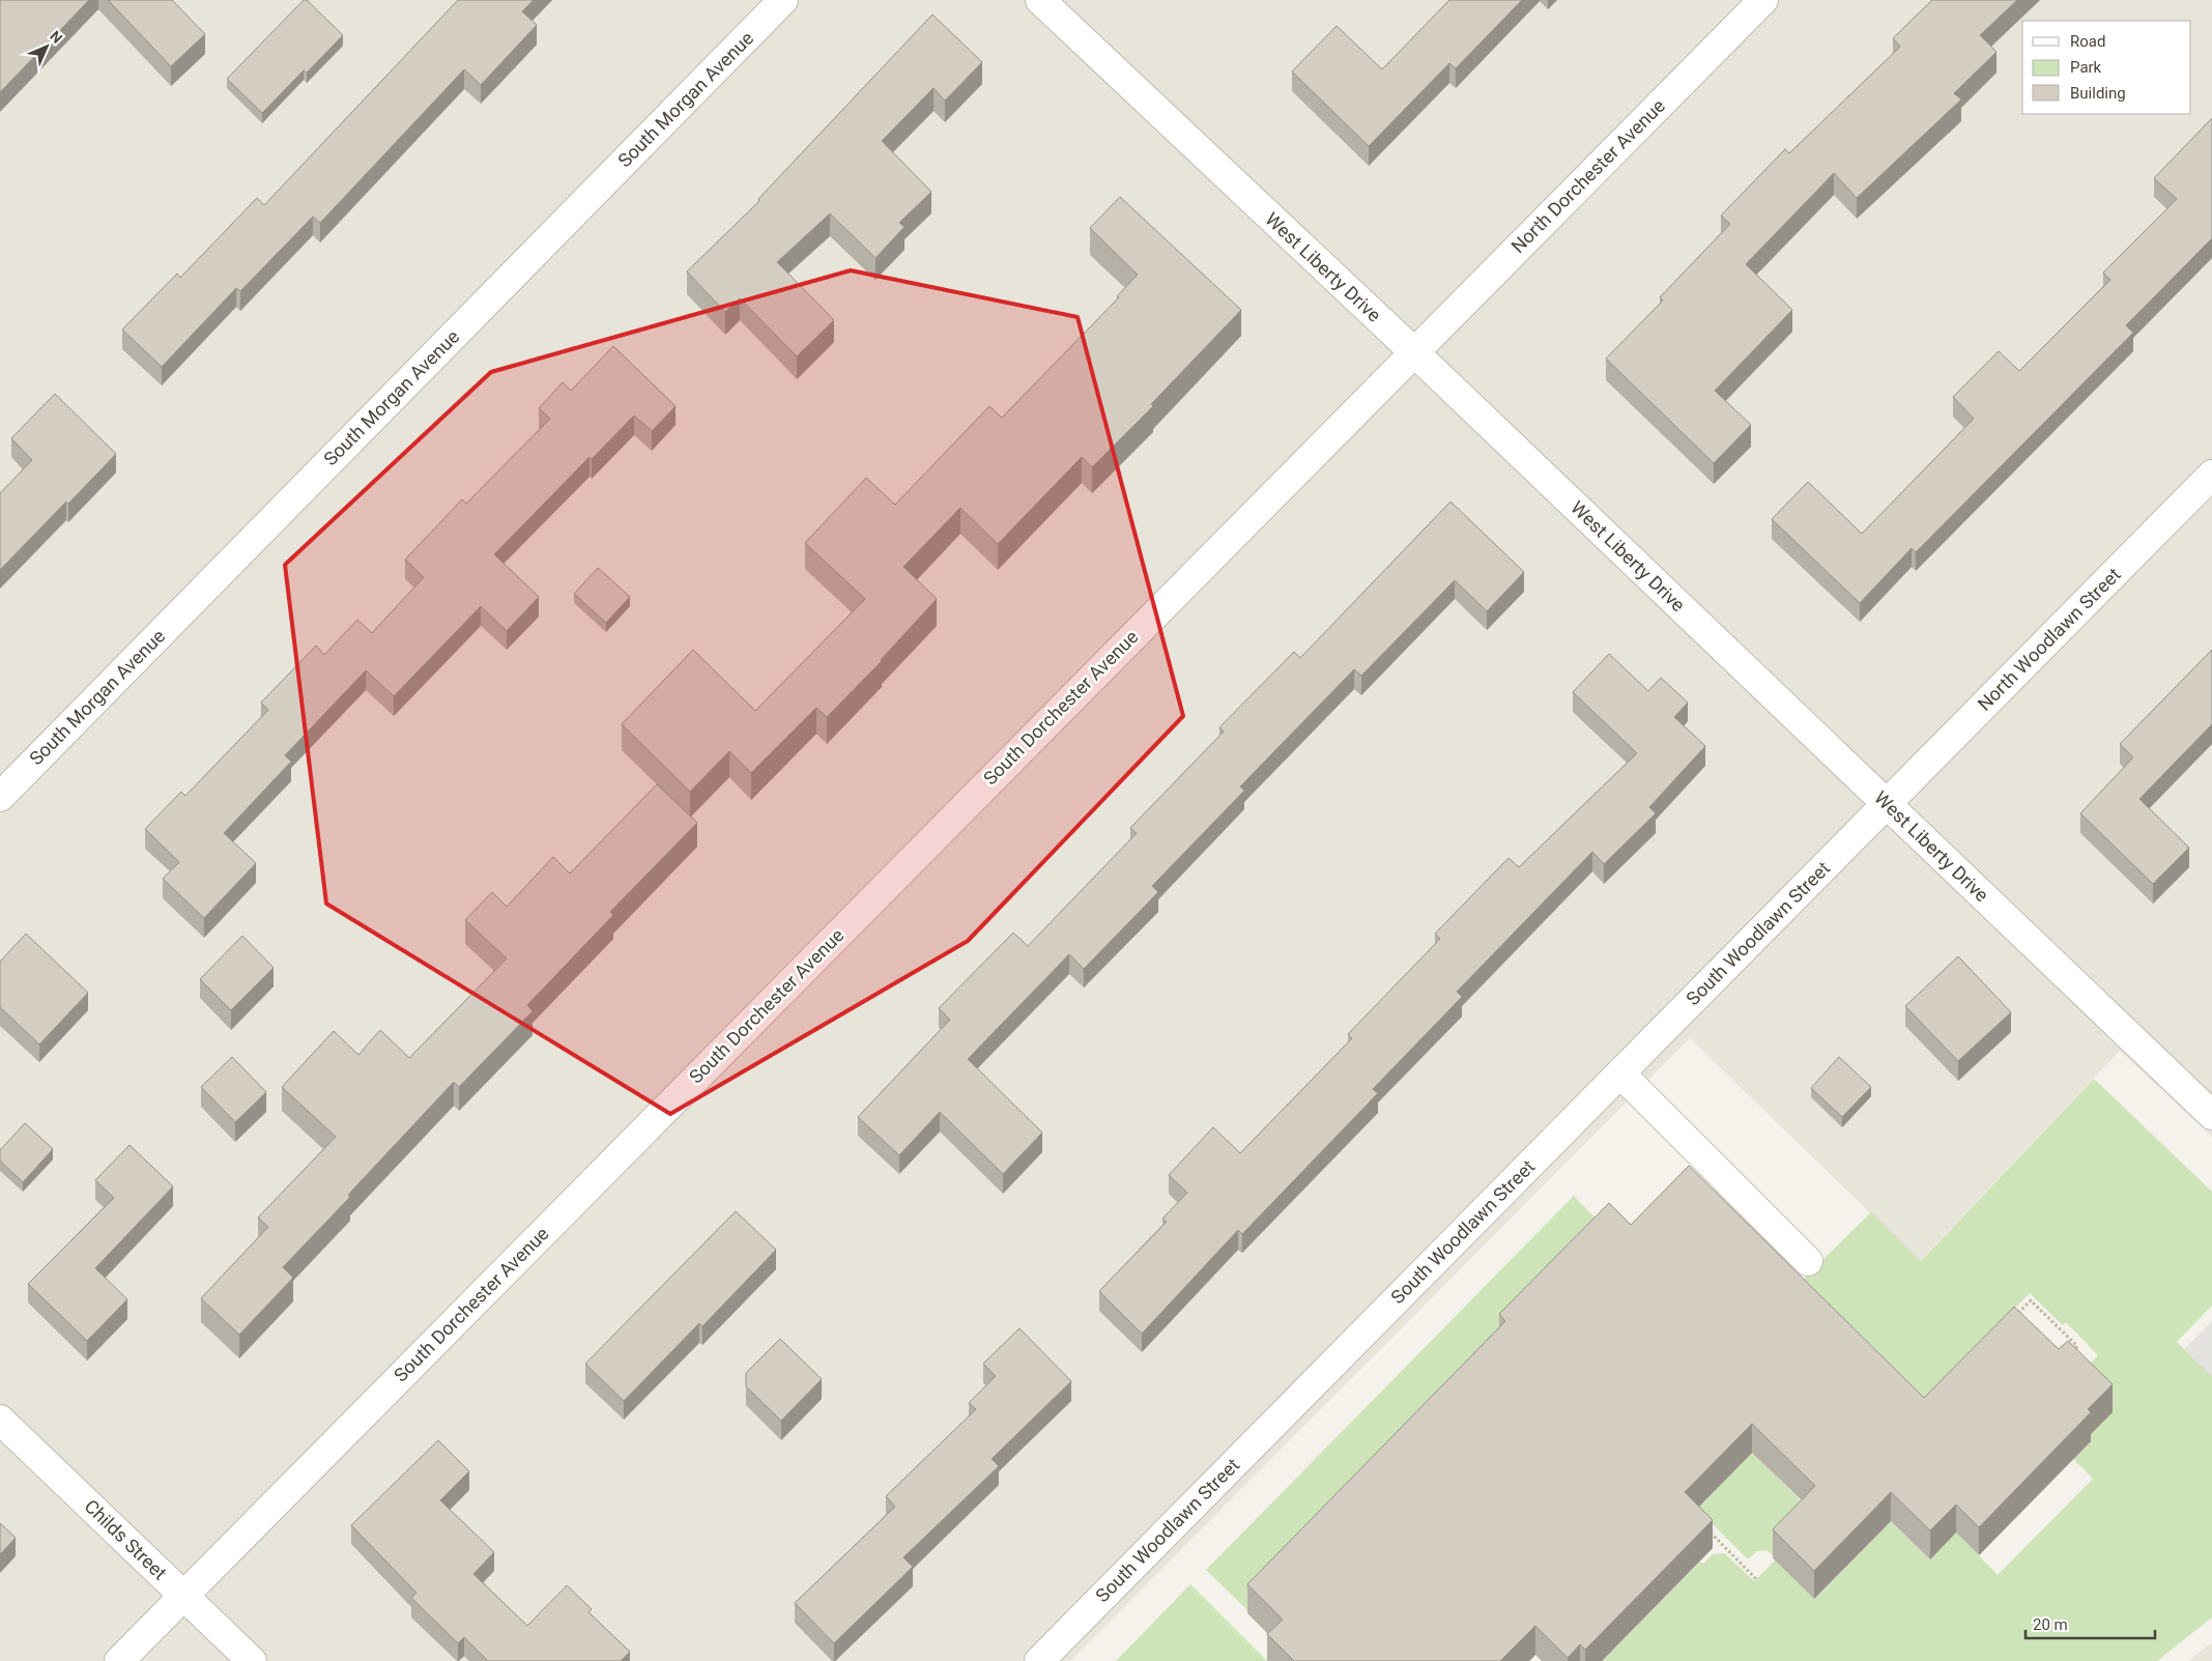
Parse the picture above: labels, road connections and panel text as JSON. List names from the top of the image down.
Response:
{
  "streets": {
    "street": [
      "South Morgan Avenue",
      "North Dorchester Avenue",
      "West Liberty Drive",
      "North Woodlawn Street",
      "South Dorchester Avenue",
      "South Woodlawn Street",
      "Childs Street"
    ]
  },
  "crossings": [
    ["North Dorchester Avenue", "West Liberty Drive"],
    ["North Dorchester Avenue", "South Dorchester Avenue"],
    ["West Liberty Drive", "North Woodlawn Street"],
    ["West Liberty Drive", "South Dorchester Avenue"],
    ["West Liberty Drive", "South Woodlawn Street"],
    ["North Woodlawn Street", "South Woodlawn Street"],
    ["South Dorchester Avenue", "Childs Street"]
  ],
  "legend": ["Road", "Park", "Building"],
  "scale_bar": "20 m",
  "north": "top right"
}
